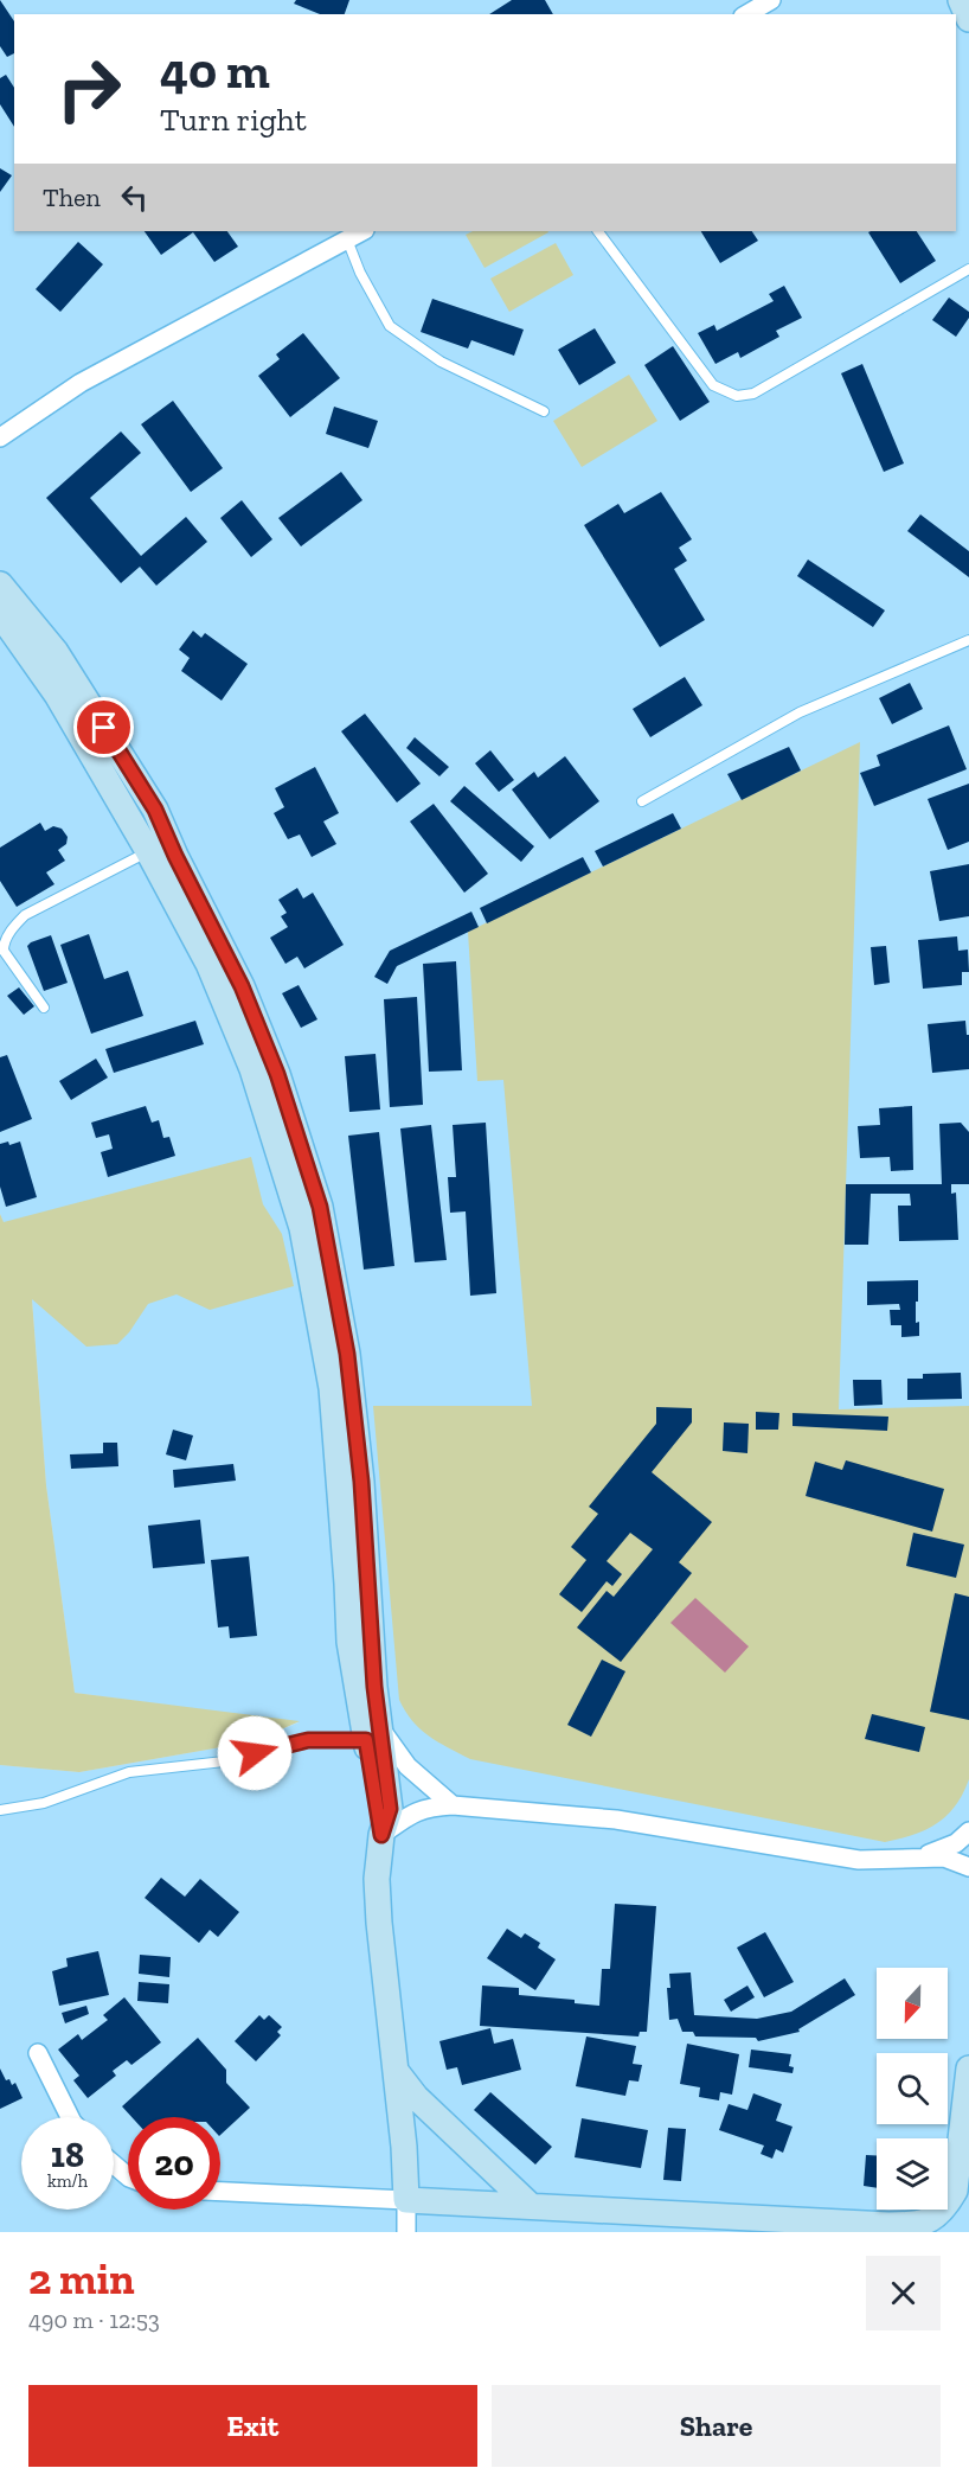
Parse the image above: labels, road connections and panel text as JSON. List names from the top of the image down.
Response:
{
  "north": "bottom",
  "page": {
    "turn": ["40 m", "Turn right"],
    "then": "Then",
    "speed": "18 km/h",
    "limit": "20",
    "heading": ["2 min", "490 m · 12:53"],
    "buttons": ["Exit", "Share"]
  }
}
